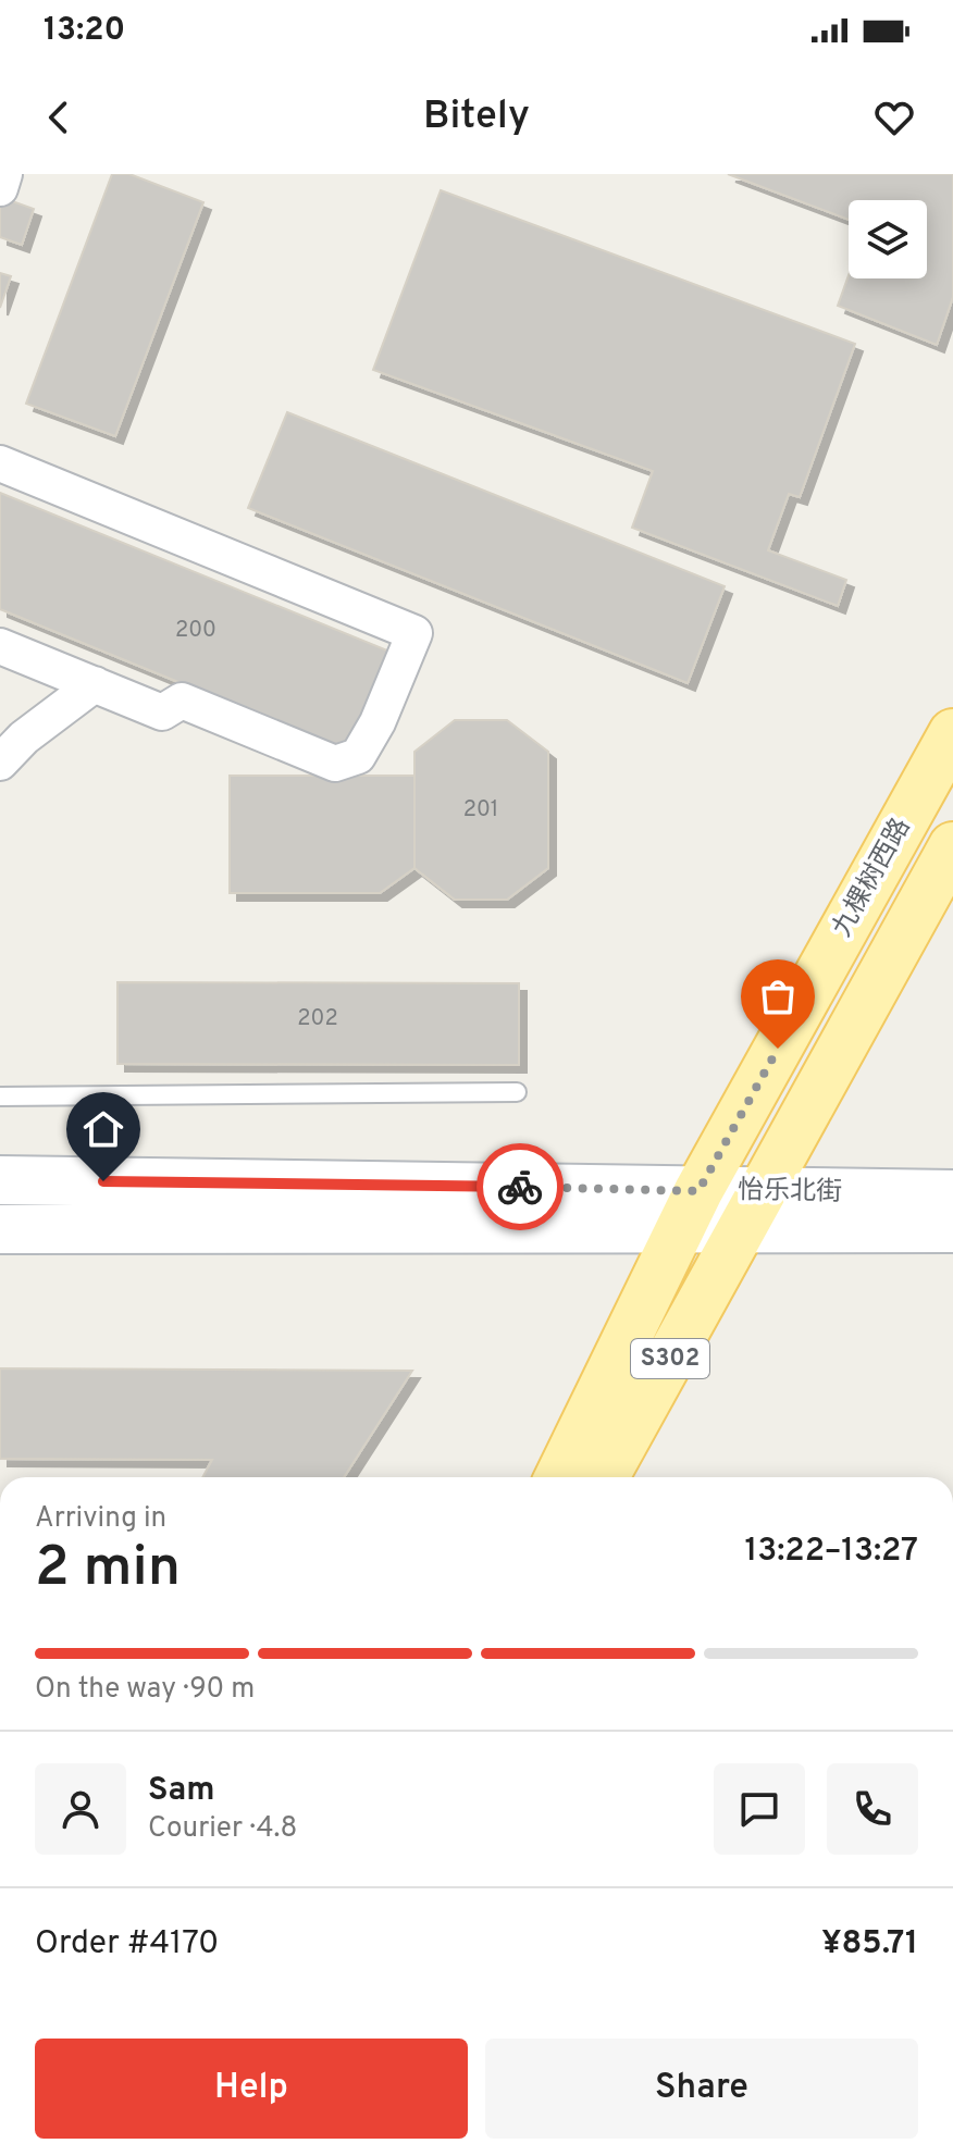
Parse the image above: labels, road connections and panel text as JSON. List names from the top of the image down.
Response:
{
  "streets": {
    "main road": ["九棵树西路", "怡乐北街", "S302"]
  },
  "crossings": [
    ["九棵树西路", "怡乐北街"],
    ["怡乐北街", "S302"]
  ],
  "house_numbers": ["200", "201", "202"],
  "page": {
    "status": "13:20",
    "header": "Bitely",
    "heading": ["2 min", "Arriving in", "13:22–13:27"],
    "panel": [
      "Sam",
      "Courier · 4.8",
      "Order #4170",
      "¥85.71"
    ],
    "bar": "On the way · 90 m",
    "buttons": ["Help", "Share"]
  }
}
